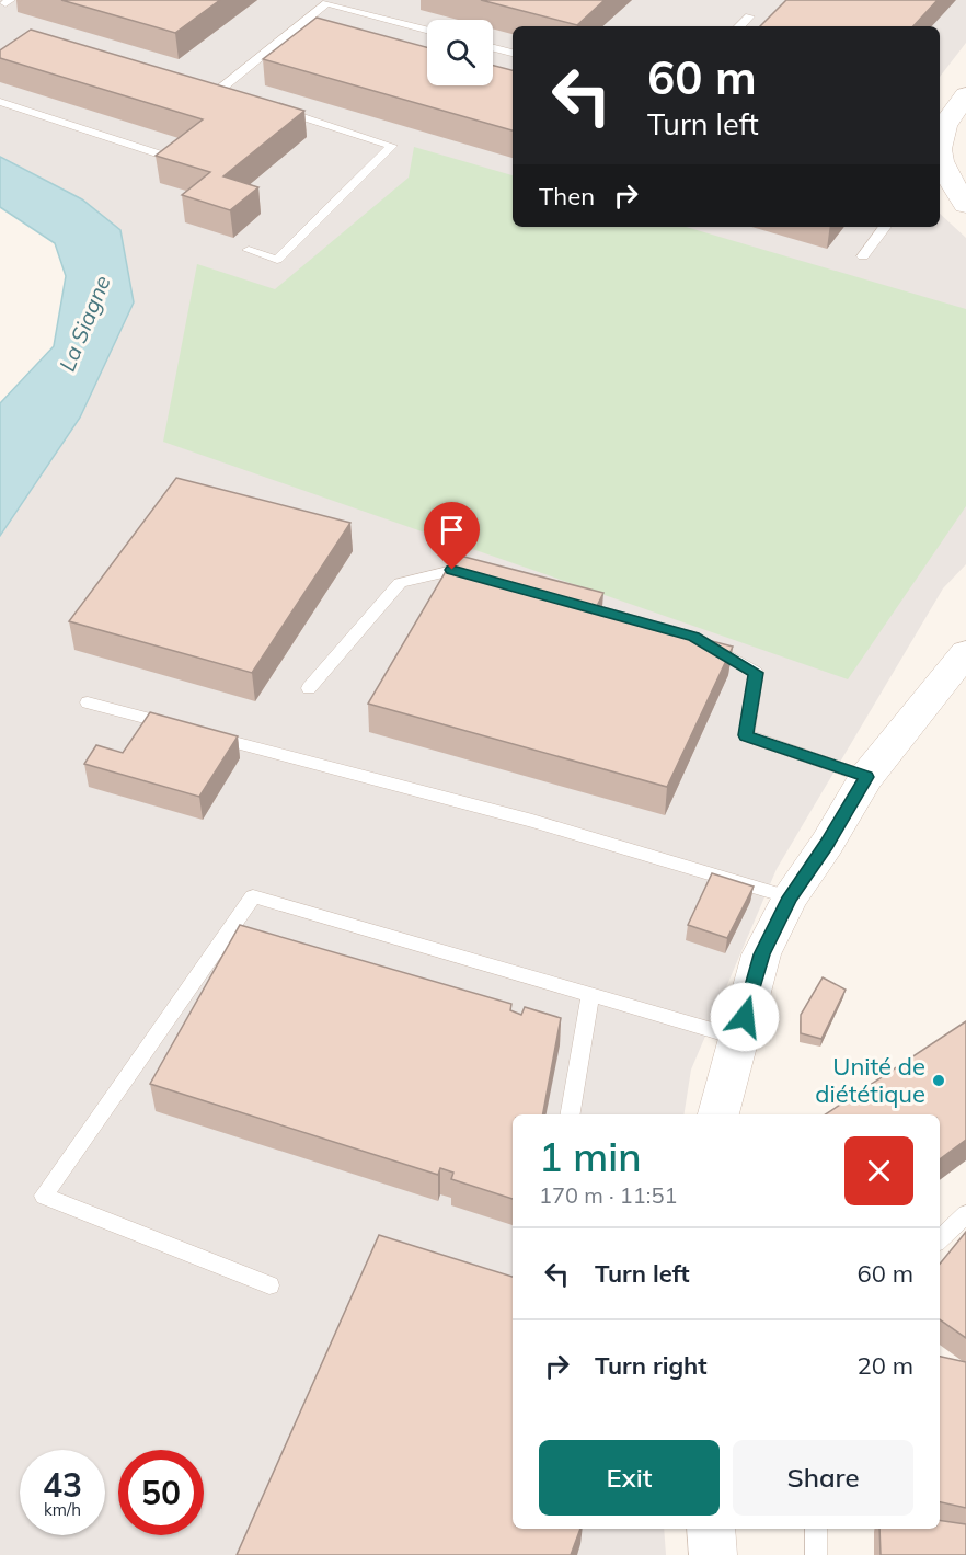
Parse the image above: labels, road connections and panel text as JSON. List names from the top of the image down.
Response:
{
  "water": ["La Siagne"],
  "places": ["Unité de diététique"],
  "page": {
    "turn": ["60 m", "Turn left"],
    "then": "Then",
    "heading": ["1 min", "170 m · 11:51"],
    "list": [
      {
        "name": "Turn left",
        "value": "60 m"
      },
      {
        "name": "Turn right",
        "value": "20 m"
      }
    ],
    "buttons": ["Exit", "Share"],
    "speed": "43 km/h",
    "limit": "50"
  }
}
